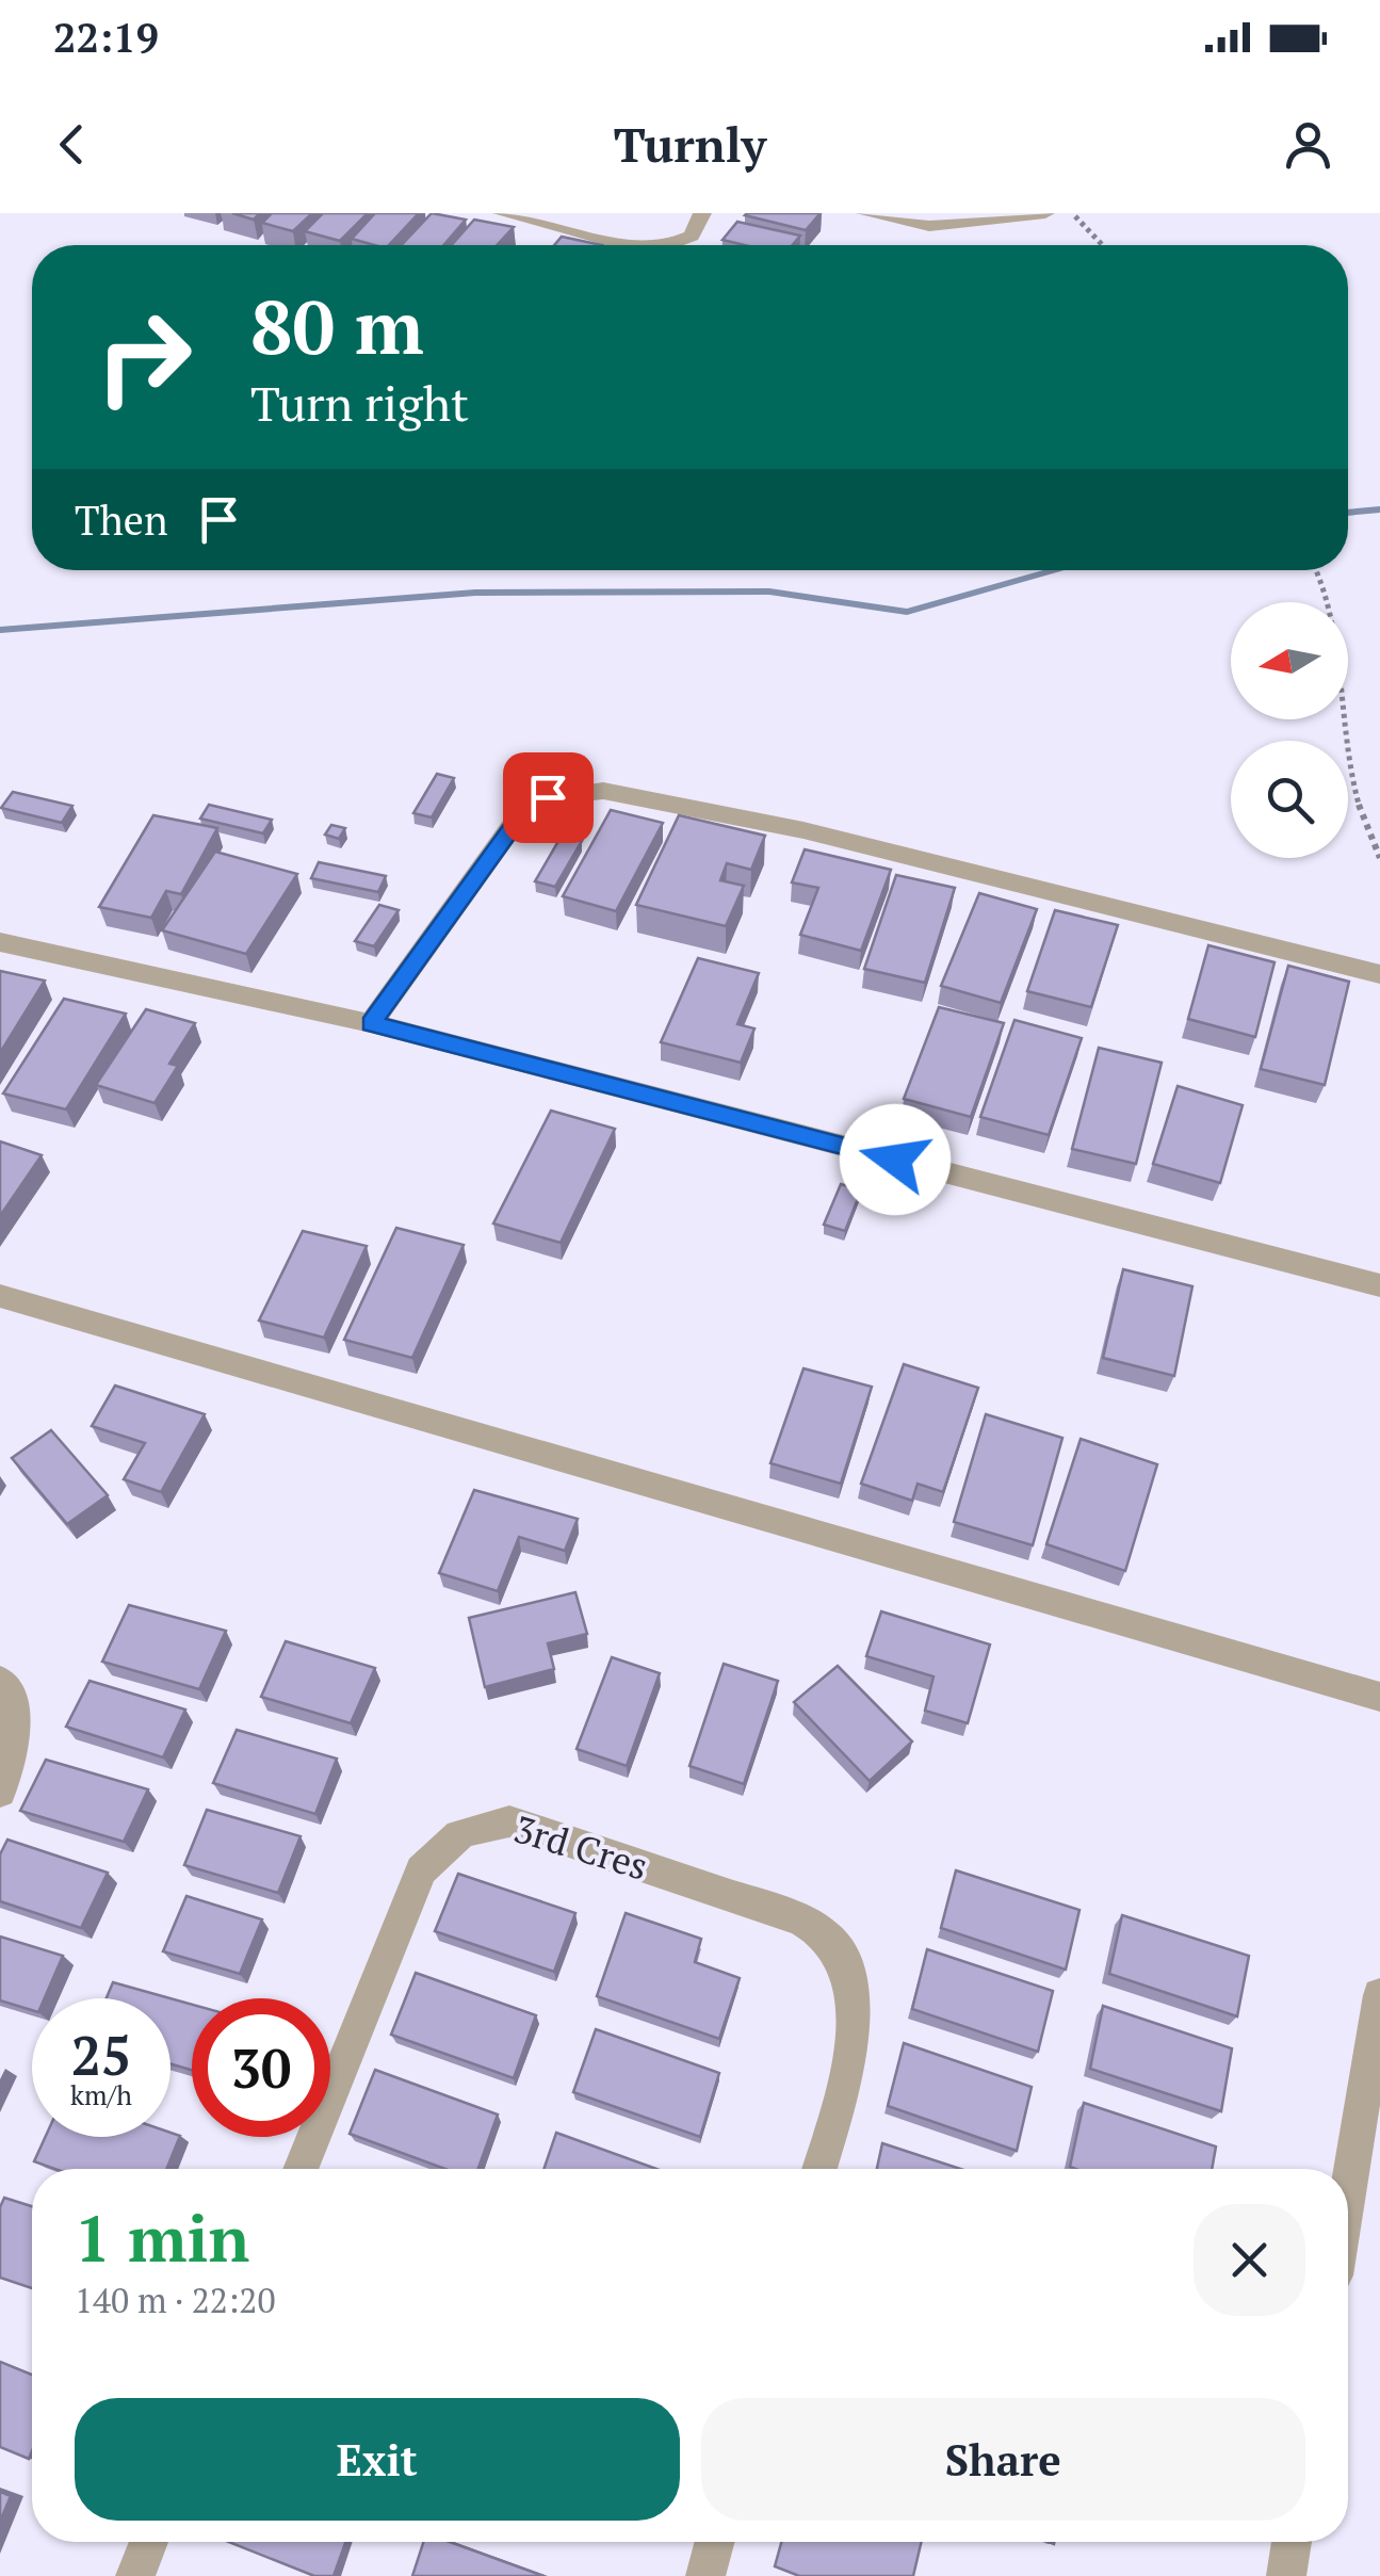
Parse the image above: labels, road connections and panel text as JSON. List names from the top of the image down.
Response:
{
  "streets": {
    "street": ["3rd Cres"]
  },
  "north": "left",
  "page": {
    "status": "22:19",
    "header": "Turnly",
    "turn": ["80 m", "Turn right"],
    "then": "Then",
    "speed": "25 km/h",
    "limit": "30",
    "heading": ["1 min", "140 m · 22:20"],
    "buttons": ["Exit", "Share"]
  }
}
